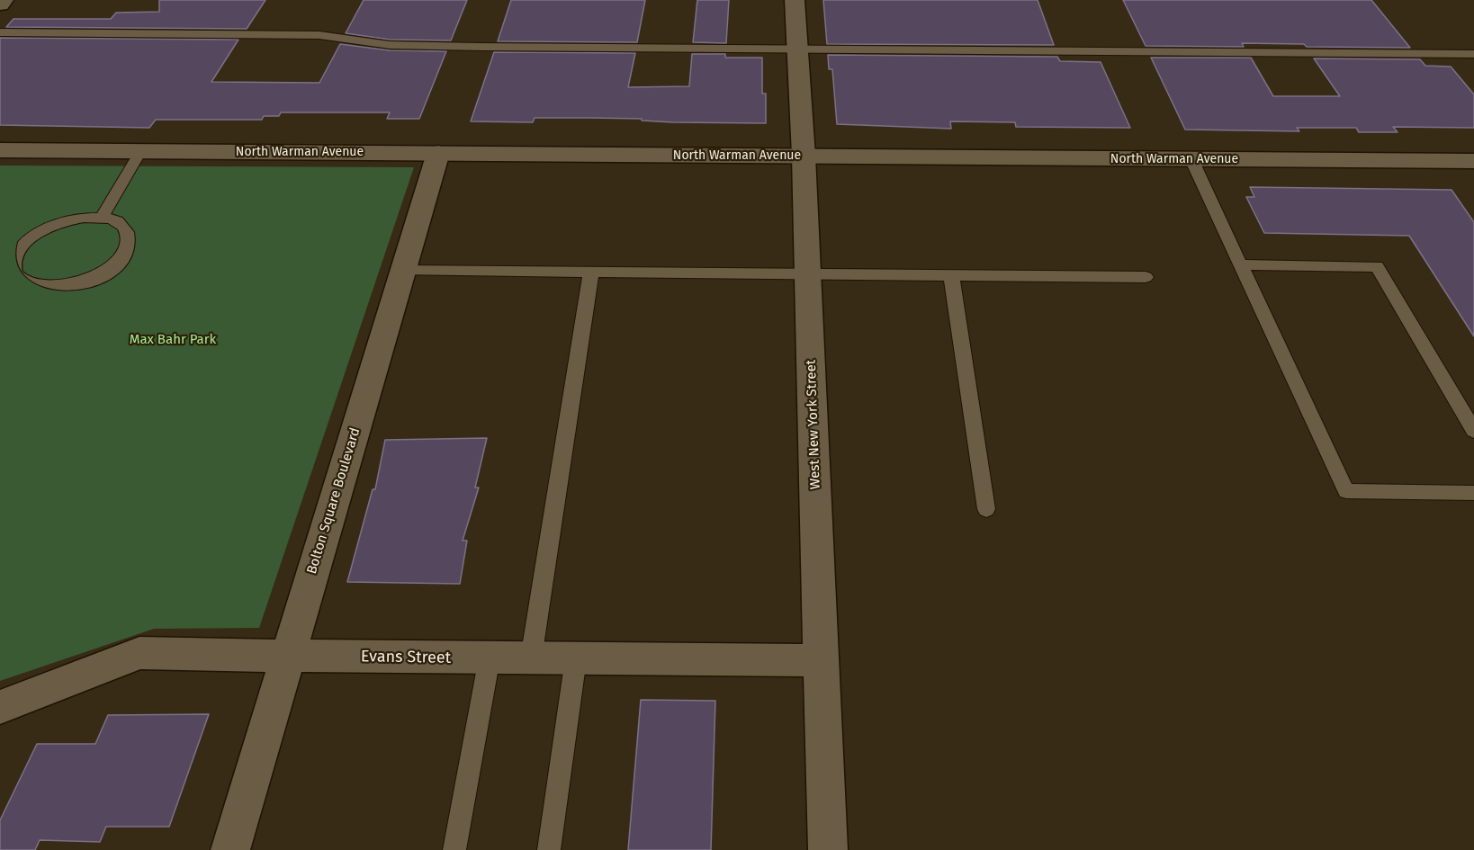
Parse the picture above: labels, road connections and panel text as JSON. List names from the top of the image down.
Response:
{
  "streets": {
    "street": [
      "North Warman Avenue",
      "West New York Street",
      "Bolton Square Boulevard",
      "Evans Street"
    ]
  },
  "crossings": [
    ["North Warman Avenue", "West New York Street"],
    ["North Warman Avenue", "Bolton Square Boulevard"],
    ["West New York Street", "Evans Street"],
    ["Bolton Square Boulevard", "Evans Street"]
  ],
  "parks": ["Max Bahr Park"]
}
